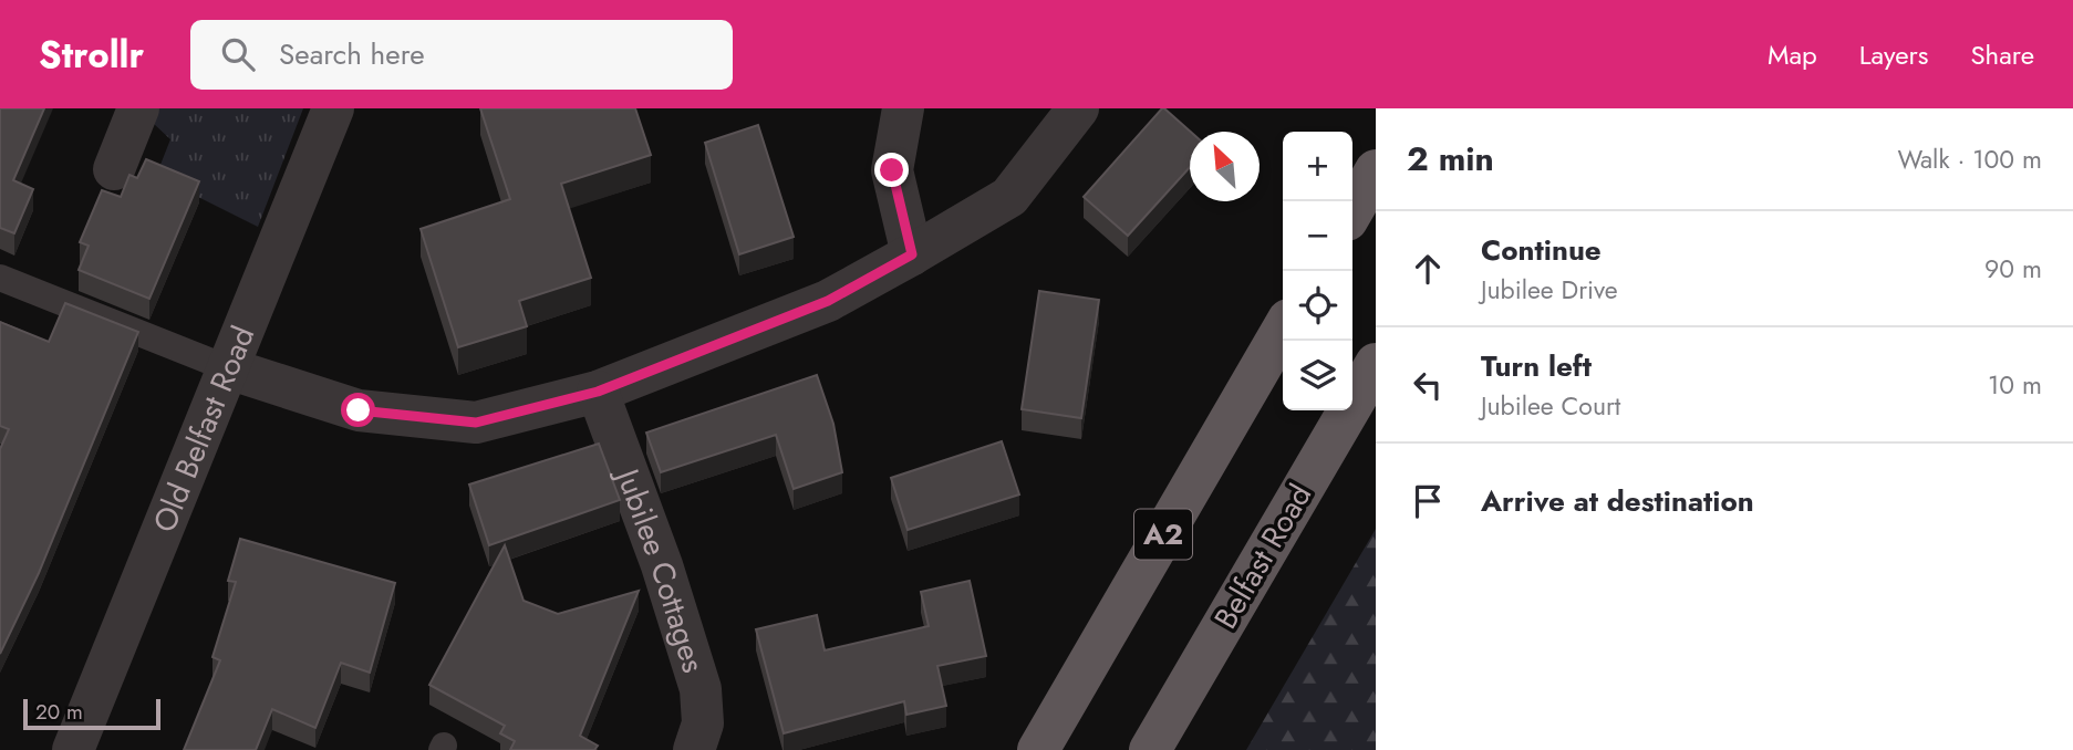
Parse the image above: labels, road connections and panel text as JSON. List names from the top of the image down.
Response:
{
  "streets": {
    "highway": ["A2", "Belfast Road"],
    "street": ["Old Belfast Road", "Jubilee Cottages"]
  },
  "scale_bar": "20 m",
  "north": "top left",
  "page": {
    "header": "Strollr",
    "search": "Search here",
    "nav": ["Map", "Layers", "Share"],
    "heading": ["2 min", "Walk · 100 m"],
    "map_buttons": ["+", "−"],
    "list": [
      ["Continue", "Jubilee Drive", "90 m"],
      ["Turn left", "Jubilee Court", "10 m"],
      "Arrive at destination"
    ],
    "scale": "20 m"
  }
}
